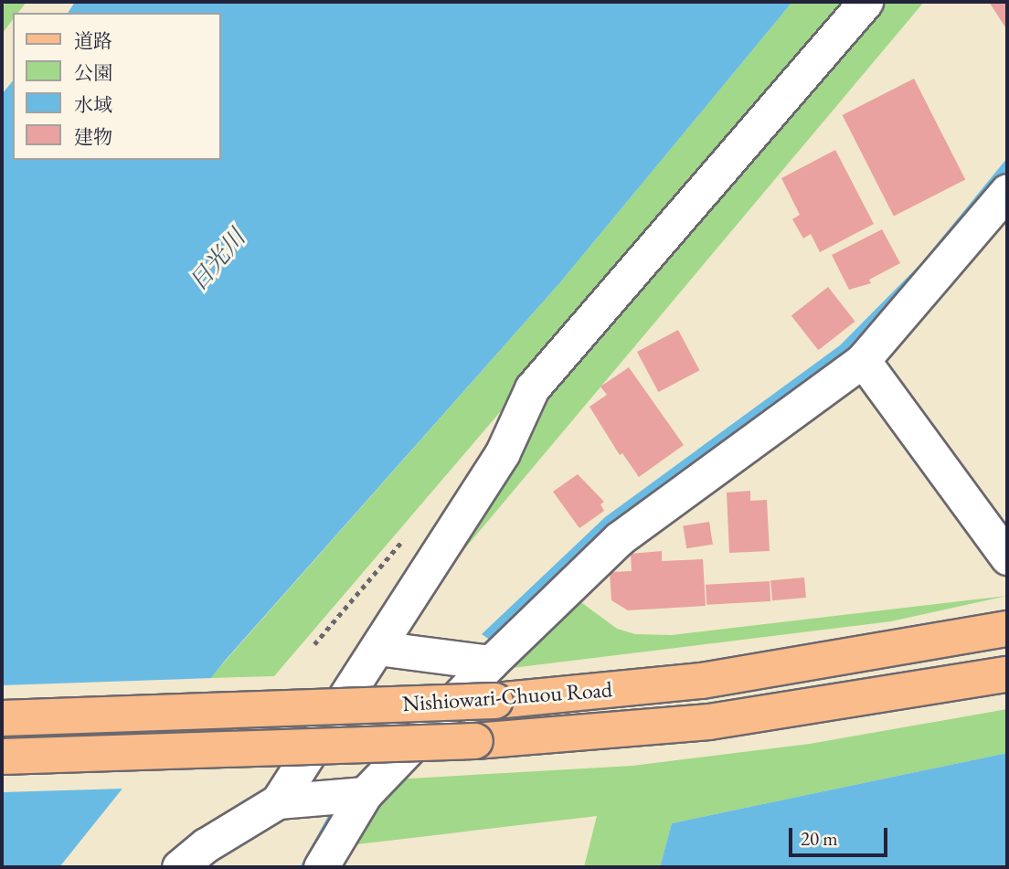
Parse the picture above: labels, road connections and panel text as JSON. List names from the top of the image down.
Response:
{
  "streets": {
    "main road": ["Nishiowari-Chuou Road"]
  },
  "water": ["日光川"],
  "legend": [
    "道路",
    "公園",
    "水域",
    "建物"
  ],
  "scale_bar": "20 m"
}
